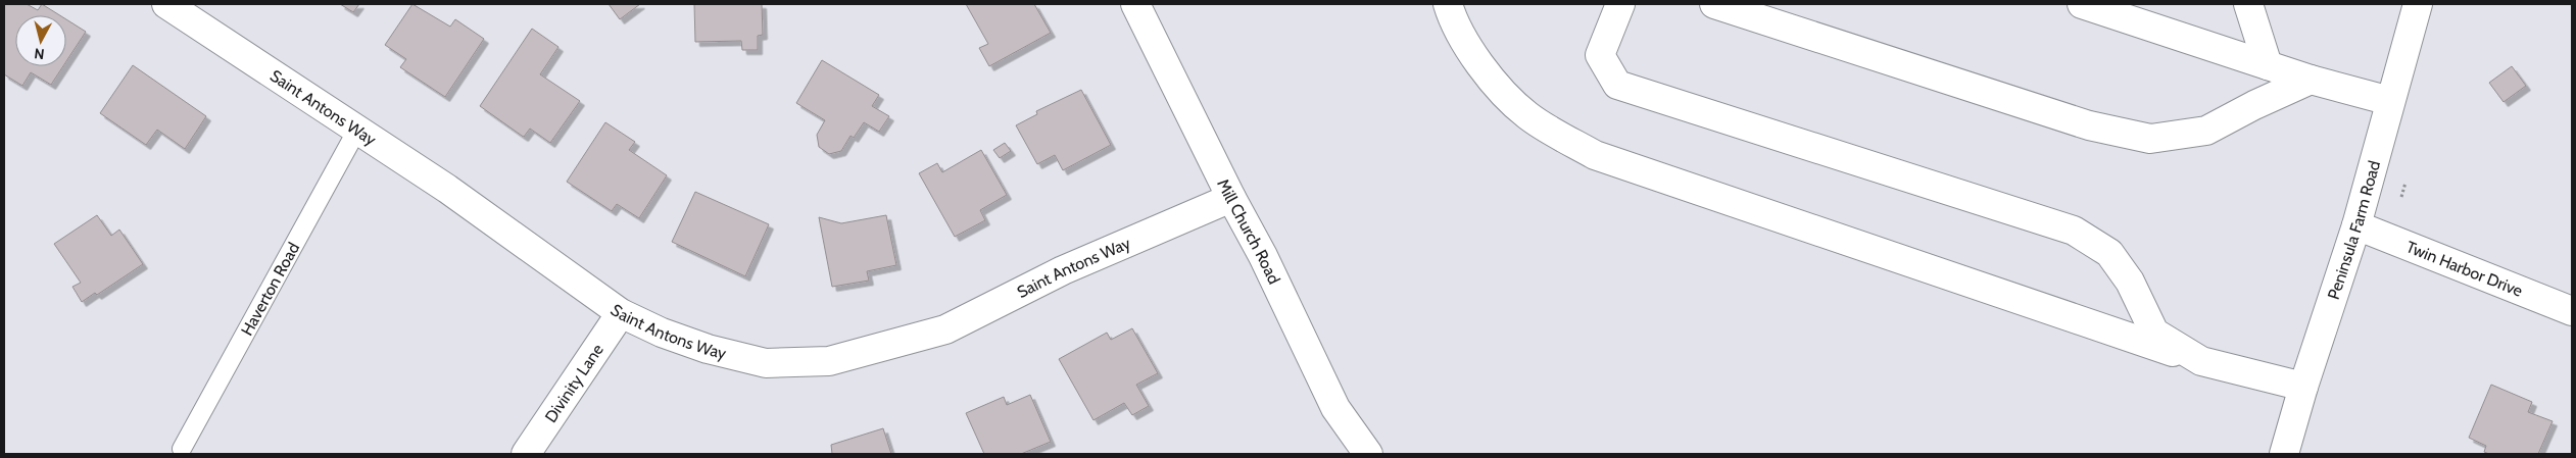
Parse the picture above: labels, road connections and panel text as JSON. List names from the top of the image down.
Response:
{
  "streets": {
    "street": [
      "Saint Antons Way",
      "Peninsula Farm Road",
      "Mill Church Road",
      "Twin Harbor Drive",
      "Divinity Lane"
    ],
    "lane": ["Haverton Road"]
  },
  "crossings": [
    ["Saint Antons Way", "Mill Church Road"],
    ["Saint Antons Way", "Haverton Road"],
    ["Saint Antons Way", "Divinity Lane"],
    ["Peninsula Farm Road", "Twin Harbor Drive"]
  ],
  "north": "bottom"
}
